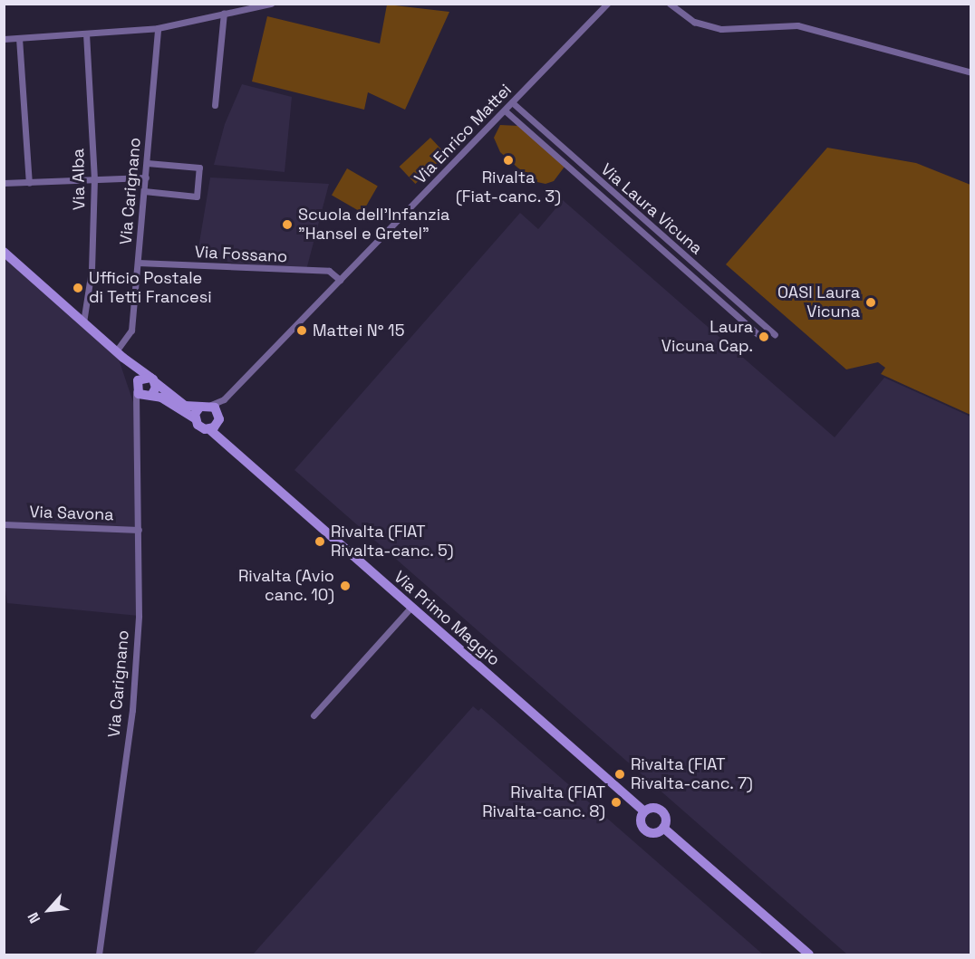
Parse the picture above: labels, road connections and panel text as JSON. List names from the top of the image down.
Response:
{
  "streets": {
    "main road": ["Via Primo Maggio"],
    "street": [
      "Via Enrico Mattei",
      "Via Alba",
      "Via Carignano",
      "Via Laura Vicuna",
      "Via Fossano",
      "Via Savona"
    ]
  },
  "crossings": [
    ["Via Enrico Mattei", "Via Laura Vicuna"],
    ["Via Enrico Mattei", "Via Fossano"],
    ["Via Enrico Mattei", "Via Primo Maggio"],
    ["Via Carignano", "Via Fossano"],
    ["Via Carignano", "Via Savona"]
  ],
  "places": [
    "Rivalta (Fiat-canc. 3)",
    "Scuola dell'Infanzia \"Hansel e Gretel\"",
    "Ufficio Postale di Tetti Francesi",
    "OASI Laura Vicuna",
    "Mattei N° 15",
    "Laura Vicuna Cap.",
    "Rivalta (FIAT Rivalta-canc. 5)",
    "Rivalta (Avio canc. 10)",
    "Rivalta (FIAT Rivalta-canc. 7)",
    "Rivalta (FIAT Rivalta-canc. 8)"
  ],
  "north": "bottom left"
}
